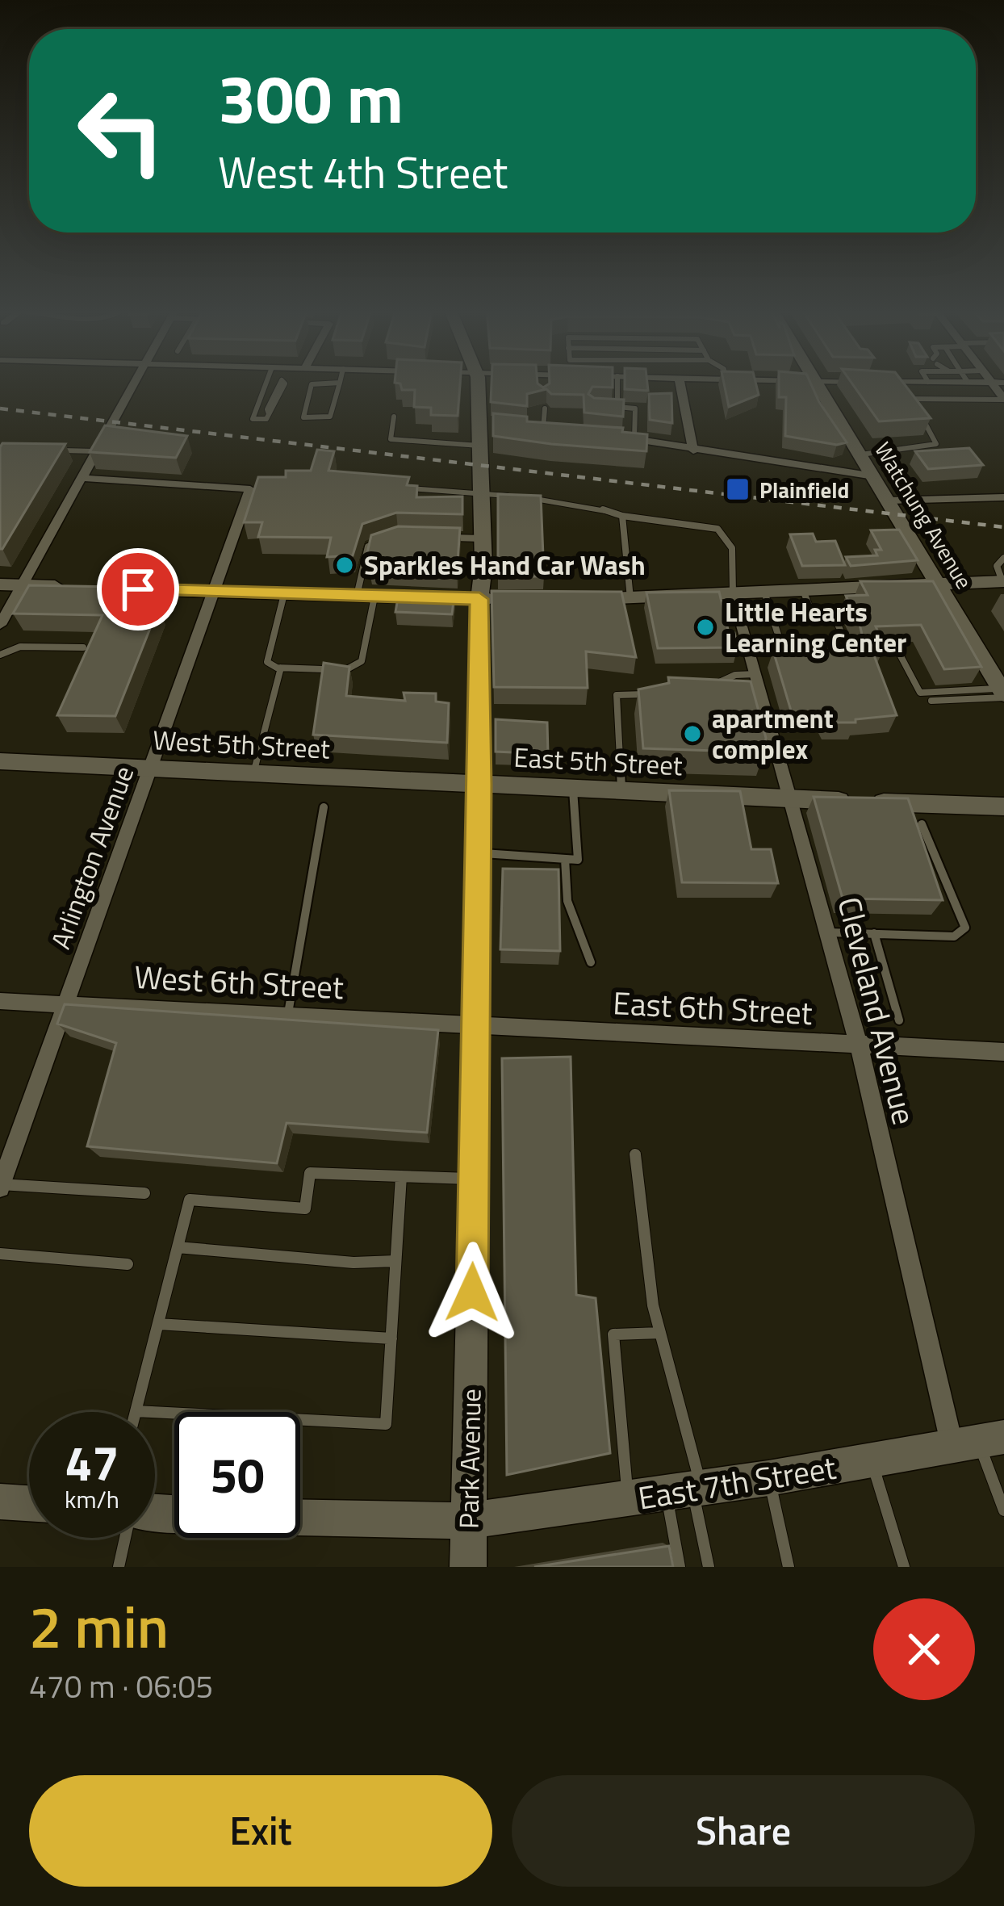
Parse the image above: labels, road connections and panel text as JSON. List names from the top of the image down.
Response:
{
  "streets": {
    "main road": [
      "Watchung Avenue",
      "West 5th Street",
      "East 5th Street",
      "Park Avenue",
      "East 7th Street"
    ],
    "street": [
      "Arlington Avenue",
      "West 6th Street",
      "East 6th Street",
      "Cleveland Avenue"
    ]
  },
  "crossings": [
    ["West 5th Street", "East 5th Street"],
    ["West 5th Street", "Arlington Avenue"],
    ["West 5th Street", "Park Avenue"],
    ["East 5th Street", "Cleveland Avenue"],
    ["East 5th Street", "Park Avenue"],
    ["Arlington Avenue", "West 6th Street"],
    ["West 6th Street", "East 6th Street"],
    ["West 6th Street", "Park Avenue"],
    ["East 6th Street", "Cleveland Avenue"],
    ["East 6th Street", "Park Avenue"],
    ["Cleveland Avenue", "East 7th Street"],
    ["Park Avenue", "East 7th Street"]
  ],
  "places": {
    "transit": ["Plainfield"],
    "other": ["Sparkles Hand Car Wash", "Little Hearts Learning Center", "apartment complex"]
  },
  "page": {
    "turn": ["300 m", "West 4th Street"],
    "speed": "47 km/h",
    "limit": "50",
    "heading": ["2 min", "470 m · 06:05"],
    "buttons": ["Exit", "Share"]
  }
}
